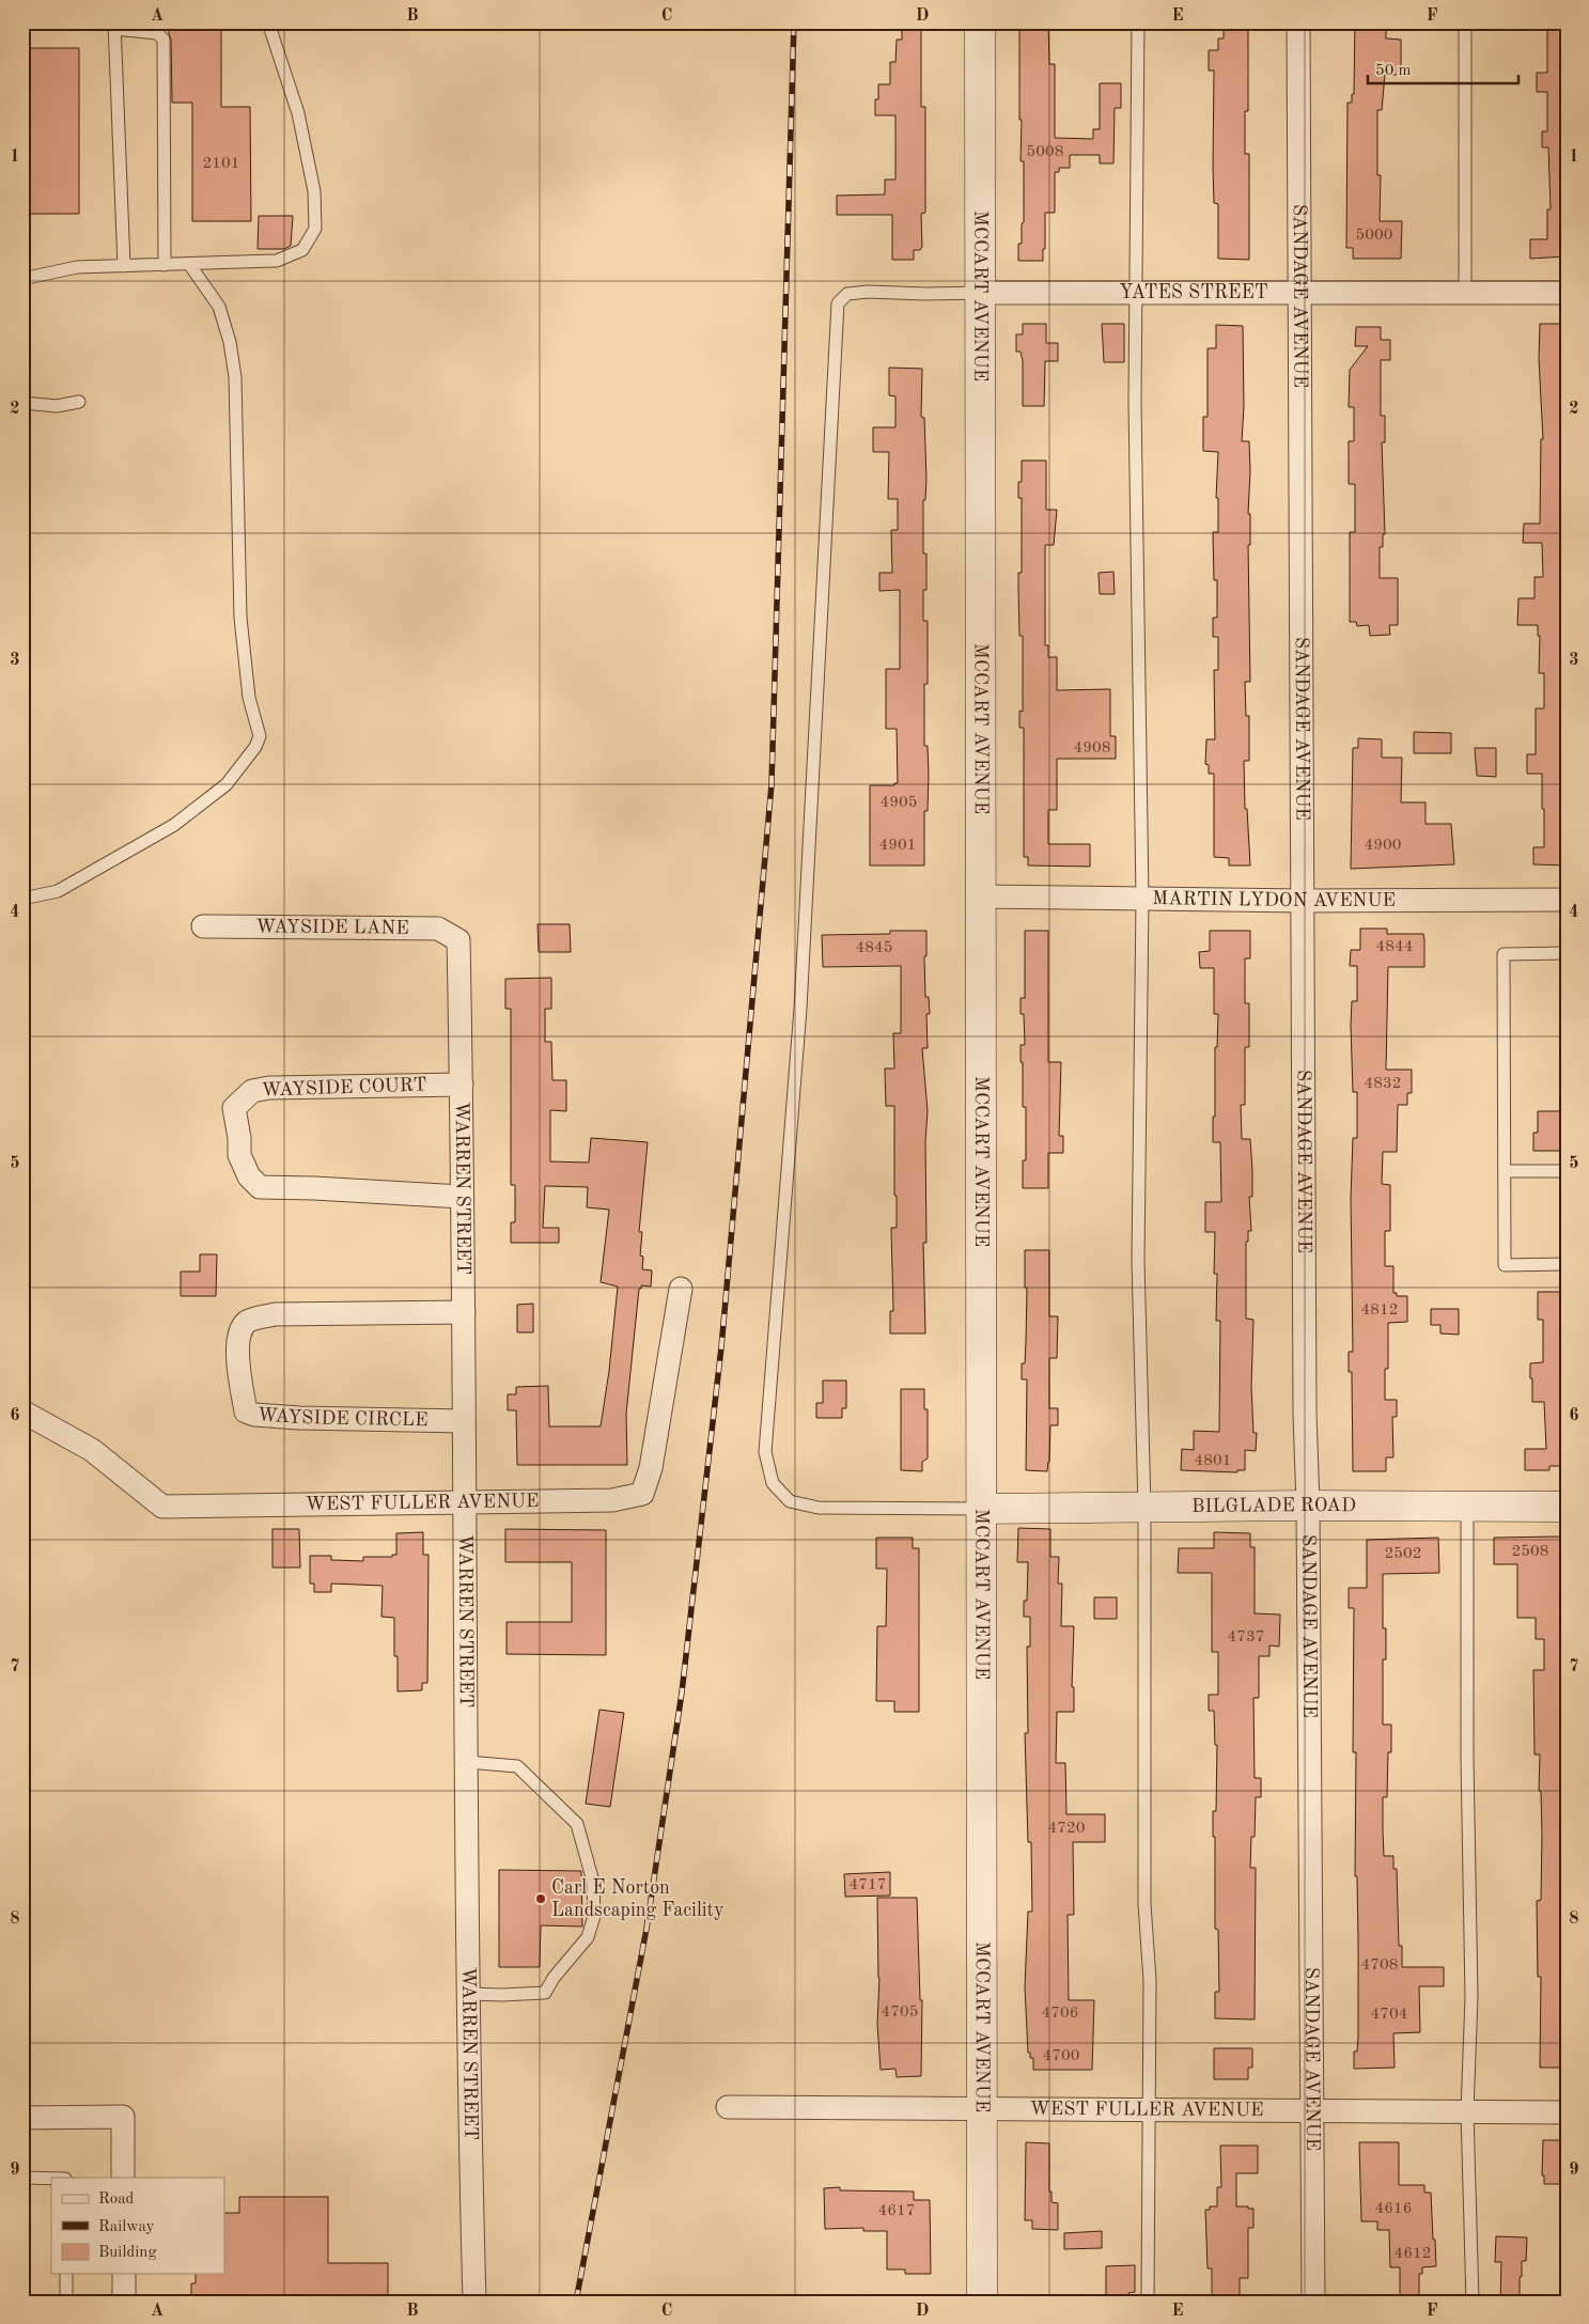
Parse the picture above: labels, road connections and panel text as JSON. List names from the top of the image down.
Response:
{
  "streets": {
    "main road": ["MCCART AVENUE", "BILGLADE ROAD"],
    "street": [
      "YATES STREET",
      "SANDAGE AVENUE",
      "MARTIN LYDON AVENUE",
      "WAYSIDE LANE",
      "WAYSIDE COURT",
      "WARREN STREET",
      "WAYSIDE CIRCLE",
      "WEST FULLER AVENUE"
    ]
  },
  "crossings": [
    ["YATES STREET", "MCCART AVENUE"],
    ["YATES STREET", "SANDAGE AVENUE"],
    ["MCCART AVENUE", "MARTIN LYDON AVENUE"],
    ["MCCART AVENUE", "WEST FULLER AVENUE"],
    ["MCCART AVENUE", "BILGLADE ROAD"],
    ["SANDAGE AVENUE", "MARTIN LYDON AVENUE"],
    ["SANDAGE AVENUE", "WEST FULLER AVENUE"],
    ["SANDAGE AVENUE", "BILGLADE ROAD"],
    ["WAYSIDE LANE", "WARREN STREET"],
    ["WAYSIDE COURT", "WARREN STREET"],
    ["WARREN STREET", "WAYSIDE CIRCLE"],
    ["WARREN STREET", "WEST FULLER AVENUE"]
  ],
  "places": ["Carl E Norton Landscaping Facility"],
  "house_numbers": [
    "5008",
    "2101",
    "5000",
    "4908",
    "4905",
    "4901",
    "4900",
    "4844",
    "4845",
    "4832",
    "4812",
    "4801",
    "2508",
    "2502",
    "4737",
    "4720",
    "4717",
    "4708",
    "4705",
    "4706",
    "4704",
    "4700",
    "4616",
    "4617",
    "4612"
  ],
  "legend": ["Road", "Railway", "Building"],
  "scale_bar": "50 m",
  "grid": {
    "columns": [
      "A",
      "B",
      "C",
      "D",
      "E",
      "F"
    ],
    "rows": [
      "1",
      "2",
      "3",
      "4",
      "5",
      "6",
      "7",
      "8",
      "9"
    ]
  }
}
